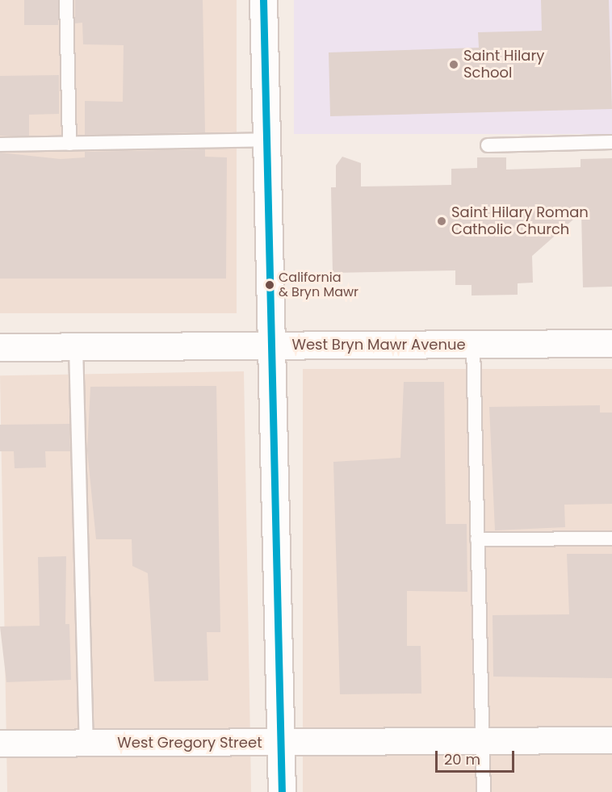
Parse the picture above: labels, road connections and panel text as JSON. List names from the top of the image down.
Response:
{
  "streets": {
    "main road": ["West Bryn Mawr Avenue"],
    "street": ["West Gregory Street"]
  },
  "places": ["Saint Hilary School", "Saint Hilary Roman Catholic Church", "California & Bryn Mawr"],
  "scale_bar": "20 m"
}
